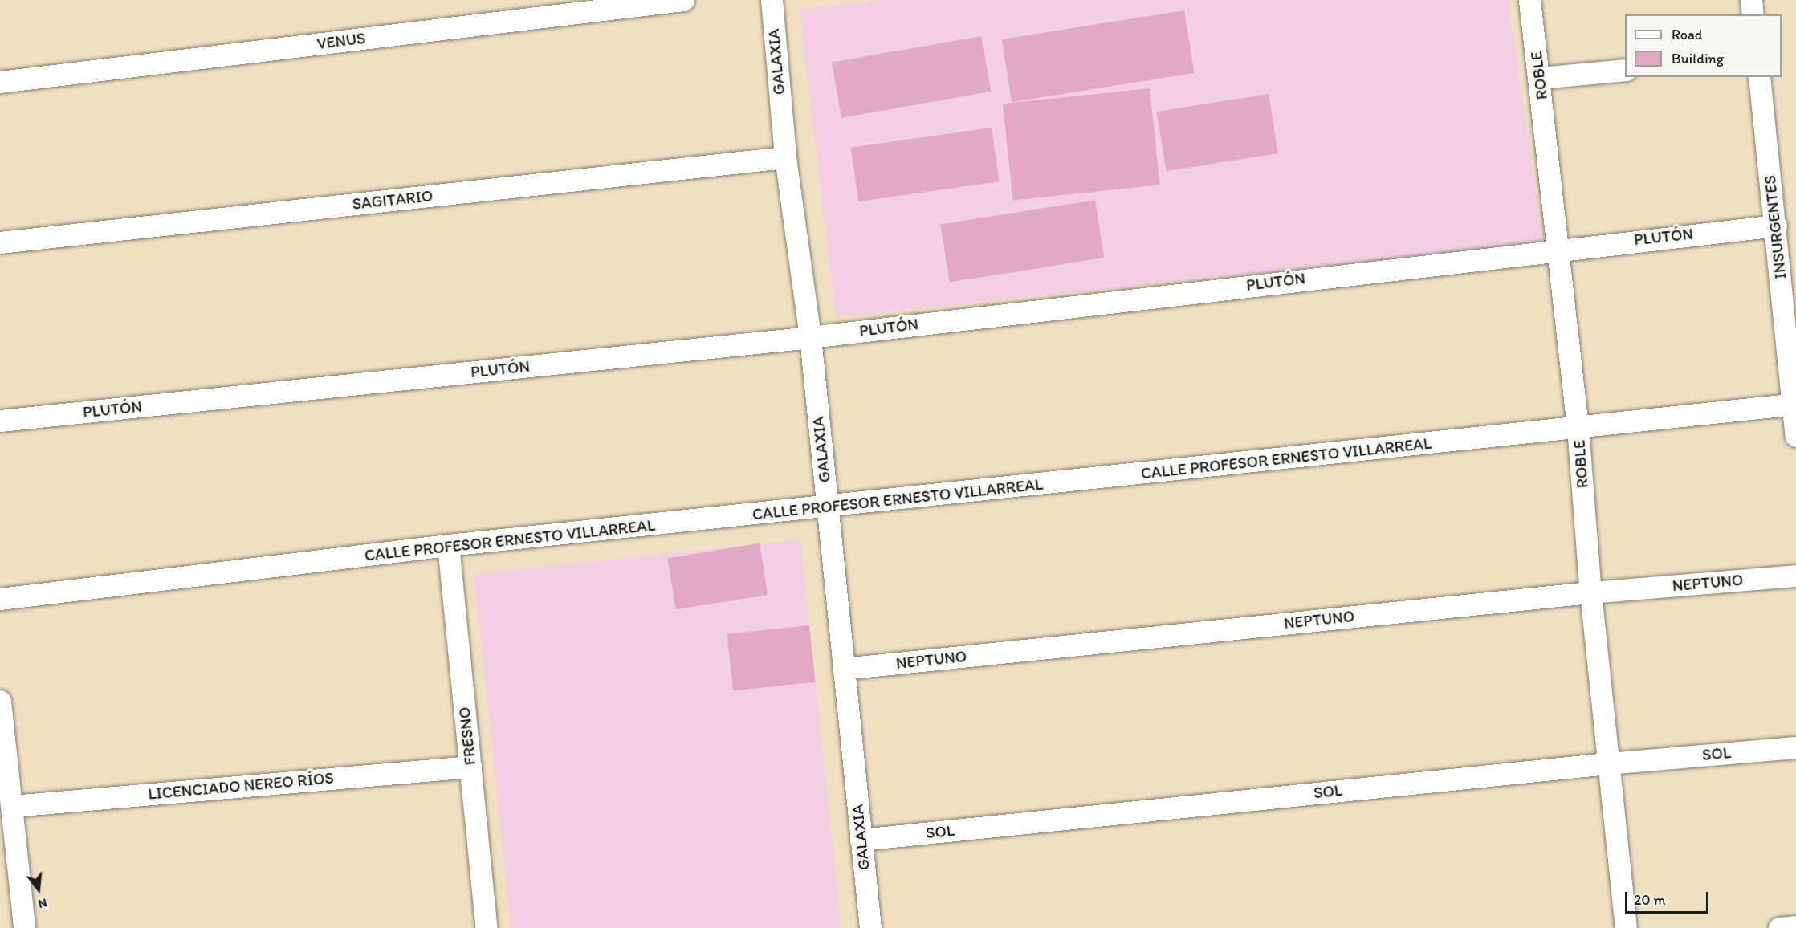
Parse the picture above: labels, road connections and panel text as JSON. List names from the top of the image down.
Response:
{
  "streets": {
    "street": [
      "VENUS",
      "GALAXIA",
      "ROBLE",
      "SAGITARIO",
      "INSURGENTES",
      "PLUTÓN",
      "CALLE PROFESOR ERNESTO VILLARREAL",
      "NEPTUNO",
      "FRESNO",
      "SOL",
      "LICENCIADO NEREO RÍOS"
    ]
  },
  "crossings": [
    ["GALAXIA", "SAGITARIO"],
    ["GALAXIA", "PLUTÓN"],
    ["GALAXIA", "CALLE PROFESOR ERNESTO VILLARREAL"],
    ["GALAXIA", "NEPTUNO"],
    ["GALAXIA", "SOL"],
    ["ROBLE", "PLUTÓN"],
    ["ROBLE", "CALLE PROFESOR ERNESTO VILLARREAL"],
    ["ROBLE", "NEPTUNO"],
    ["ROBLE", "SOL"],
    ["INSURGENTES", "PLUTÓN"],
    ["INSURGENTES", "CALLE PROFESOR ERNESTO VILLARREAL"],
    ["CALLE PROFESOR ERNESTO VILLARREAL", "FRESNO"],
    ["FRESNO", "LICENCIADO NEREO RÍOS"]
  ],
  "legend": ["Road", "Building"],
  "scale_bar": "20 m",
  "north": "bottom"
}
